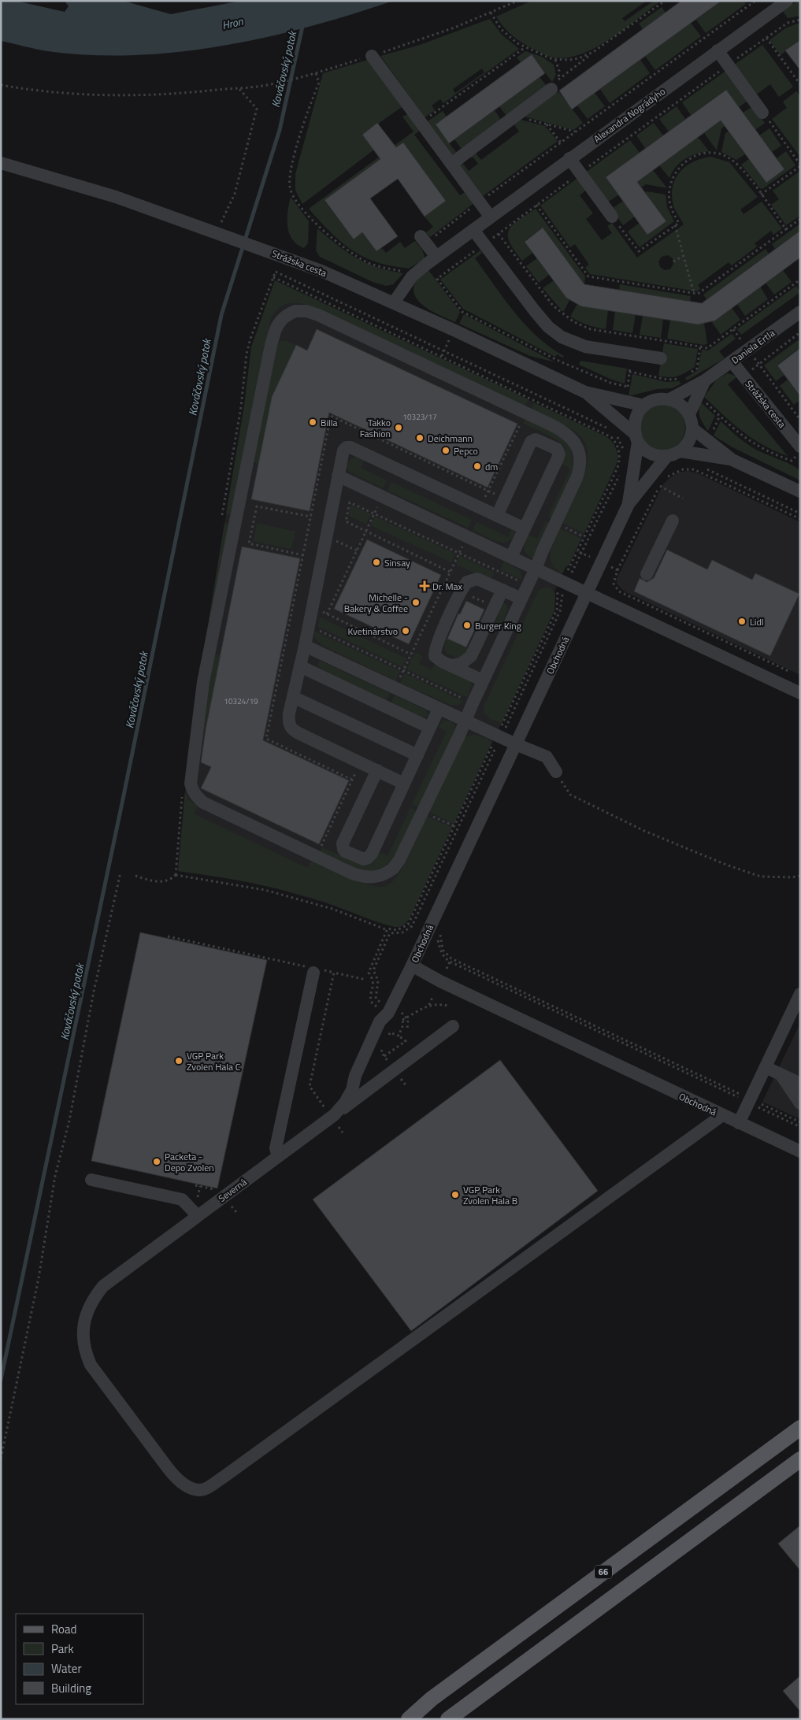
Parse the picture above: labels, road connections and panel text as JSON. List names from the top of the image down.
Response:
{
  "streets": {
    "main road": ["66"],
    "street": [
      "Alexandra Nográdyho",
      "Strážska cesta",
      "Daniela Ertla",
      "Obchodná",
      "Severná"
    ]
  },
  "crossings": [
    ["Alexandra Nográdyho", "Strážska cesta"],
    ["Strážska cesta", "Daniela Ertla"],
    ["Strážska cesta", "Obchodná"],
    ["Daniela Ertla", "Obchodná"],
    ["Obchodná", "Severná"]
  ],
  "water": ["Hron", "Kováčovský potok"],
  "places": {
    "other": [
      "Billa",
      "Takko Fashion",
      "Deichmann",
      "Pepco",
      "dm",
      "Sinsay",
      "Michelle - Bakery & Coffee",
      "Lidl",
      "Burger King",
      "Kvetinárstvo",
      "VGP Park Zvolen Hala C",
      "Packeta - Depo Zvolen",
      "VGP Park Zvolen Hala B"
    ],
    "health": ["Dr. Max"]
  },
  "house_numbers": ["10323/17", "10324/19"],
  "legend": [
    "Road",
    "Park",
    "Water",
    "Building"
  ]
}
